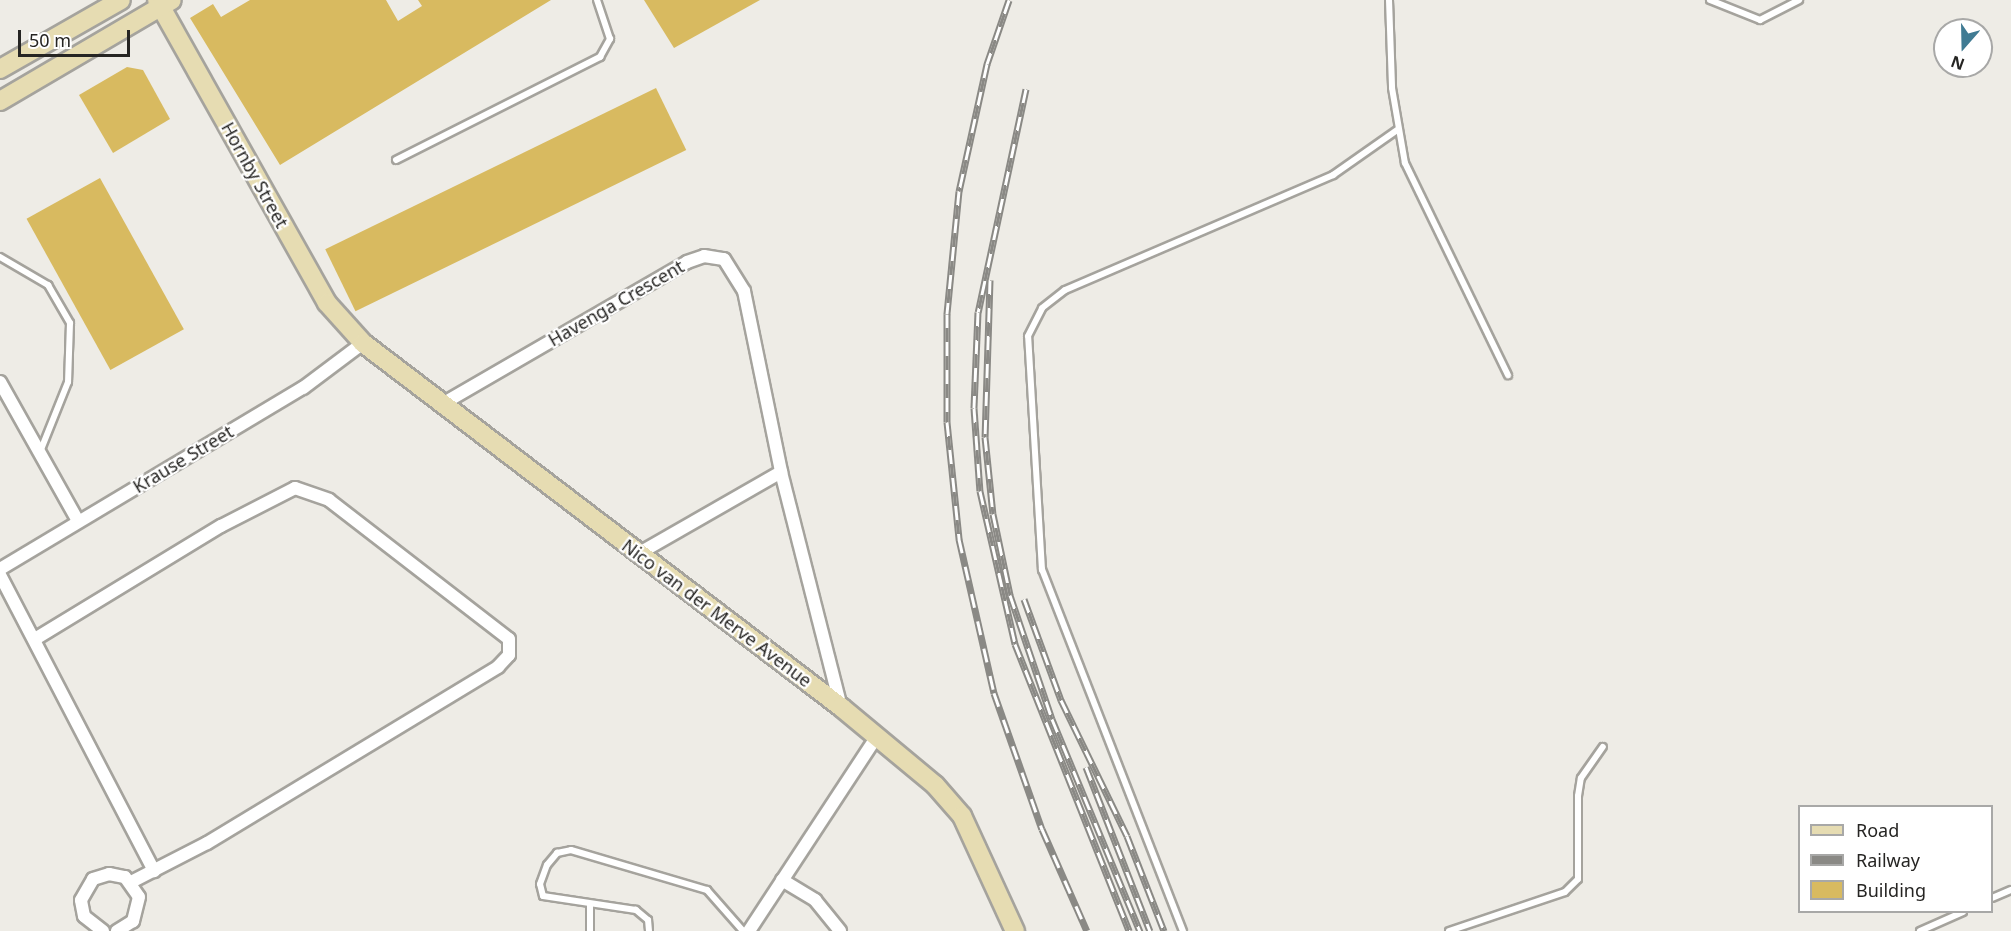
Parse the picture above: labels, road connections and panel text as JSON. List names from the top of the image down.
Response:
{
  "streets": {
    "street": [
      "Hornby Street",
      "Havenga Crescent",
      "Krause Street",
      "Nico van der Merve Avenue"
    ]
  },
  "crossings": [
    ["Hornby Street", "Krause Street"],
    ["Hornby Street", "Nico van der Merve Avenue"],
    ["Havenga Crescent", "Nico van der Merve Avenue"],
    ["Krause Street", "Nico van der Merve Avenue"]
  ],
  "legend": ["Road", "Railway", "Building"],
  "scale_bar": "50 m",
  "north": "bottom"
}
